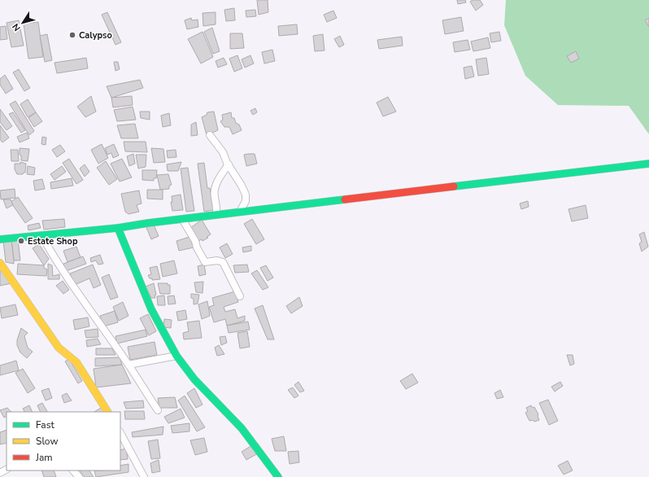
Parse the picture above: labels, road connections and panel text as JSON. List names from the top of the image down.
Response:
{
  "places": ["Calypso", "Estate Shop"],
  "legend": ["Fast", "Slow", "Jam"],
  "north": "bottom left"
}
